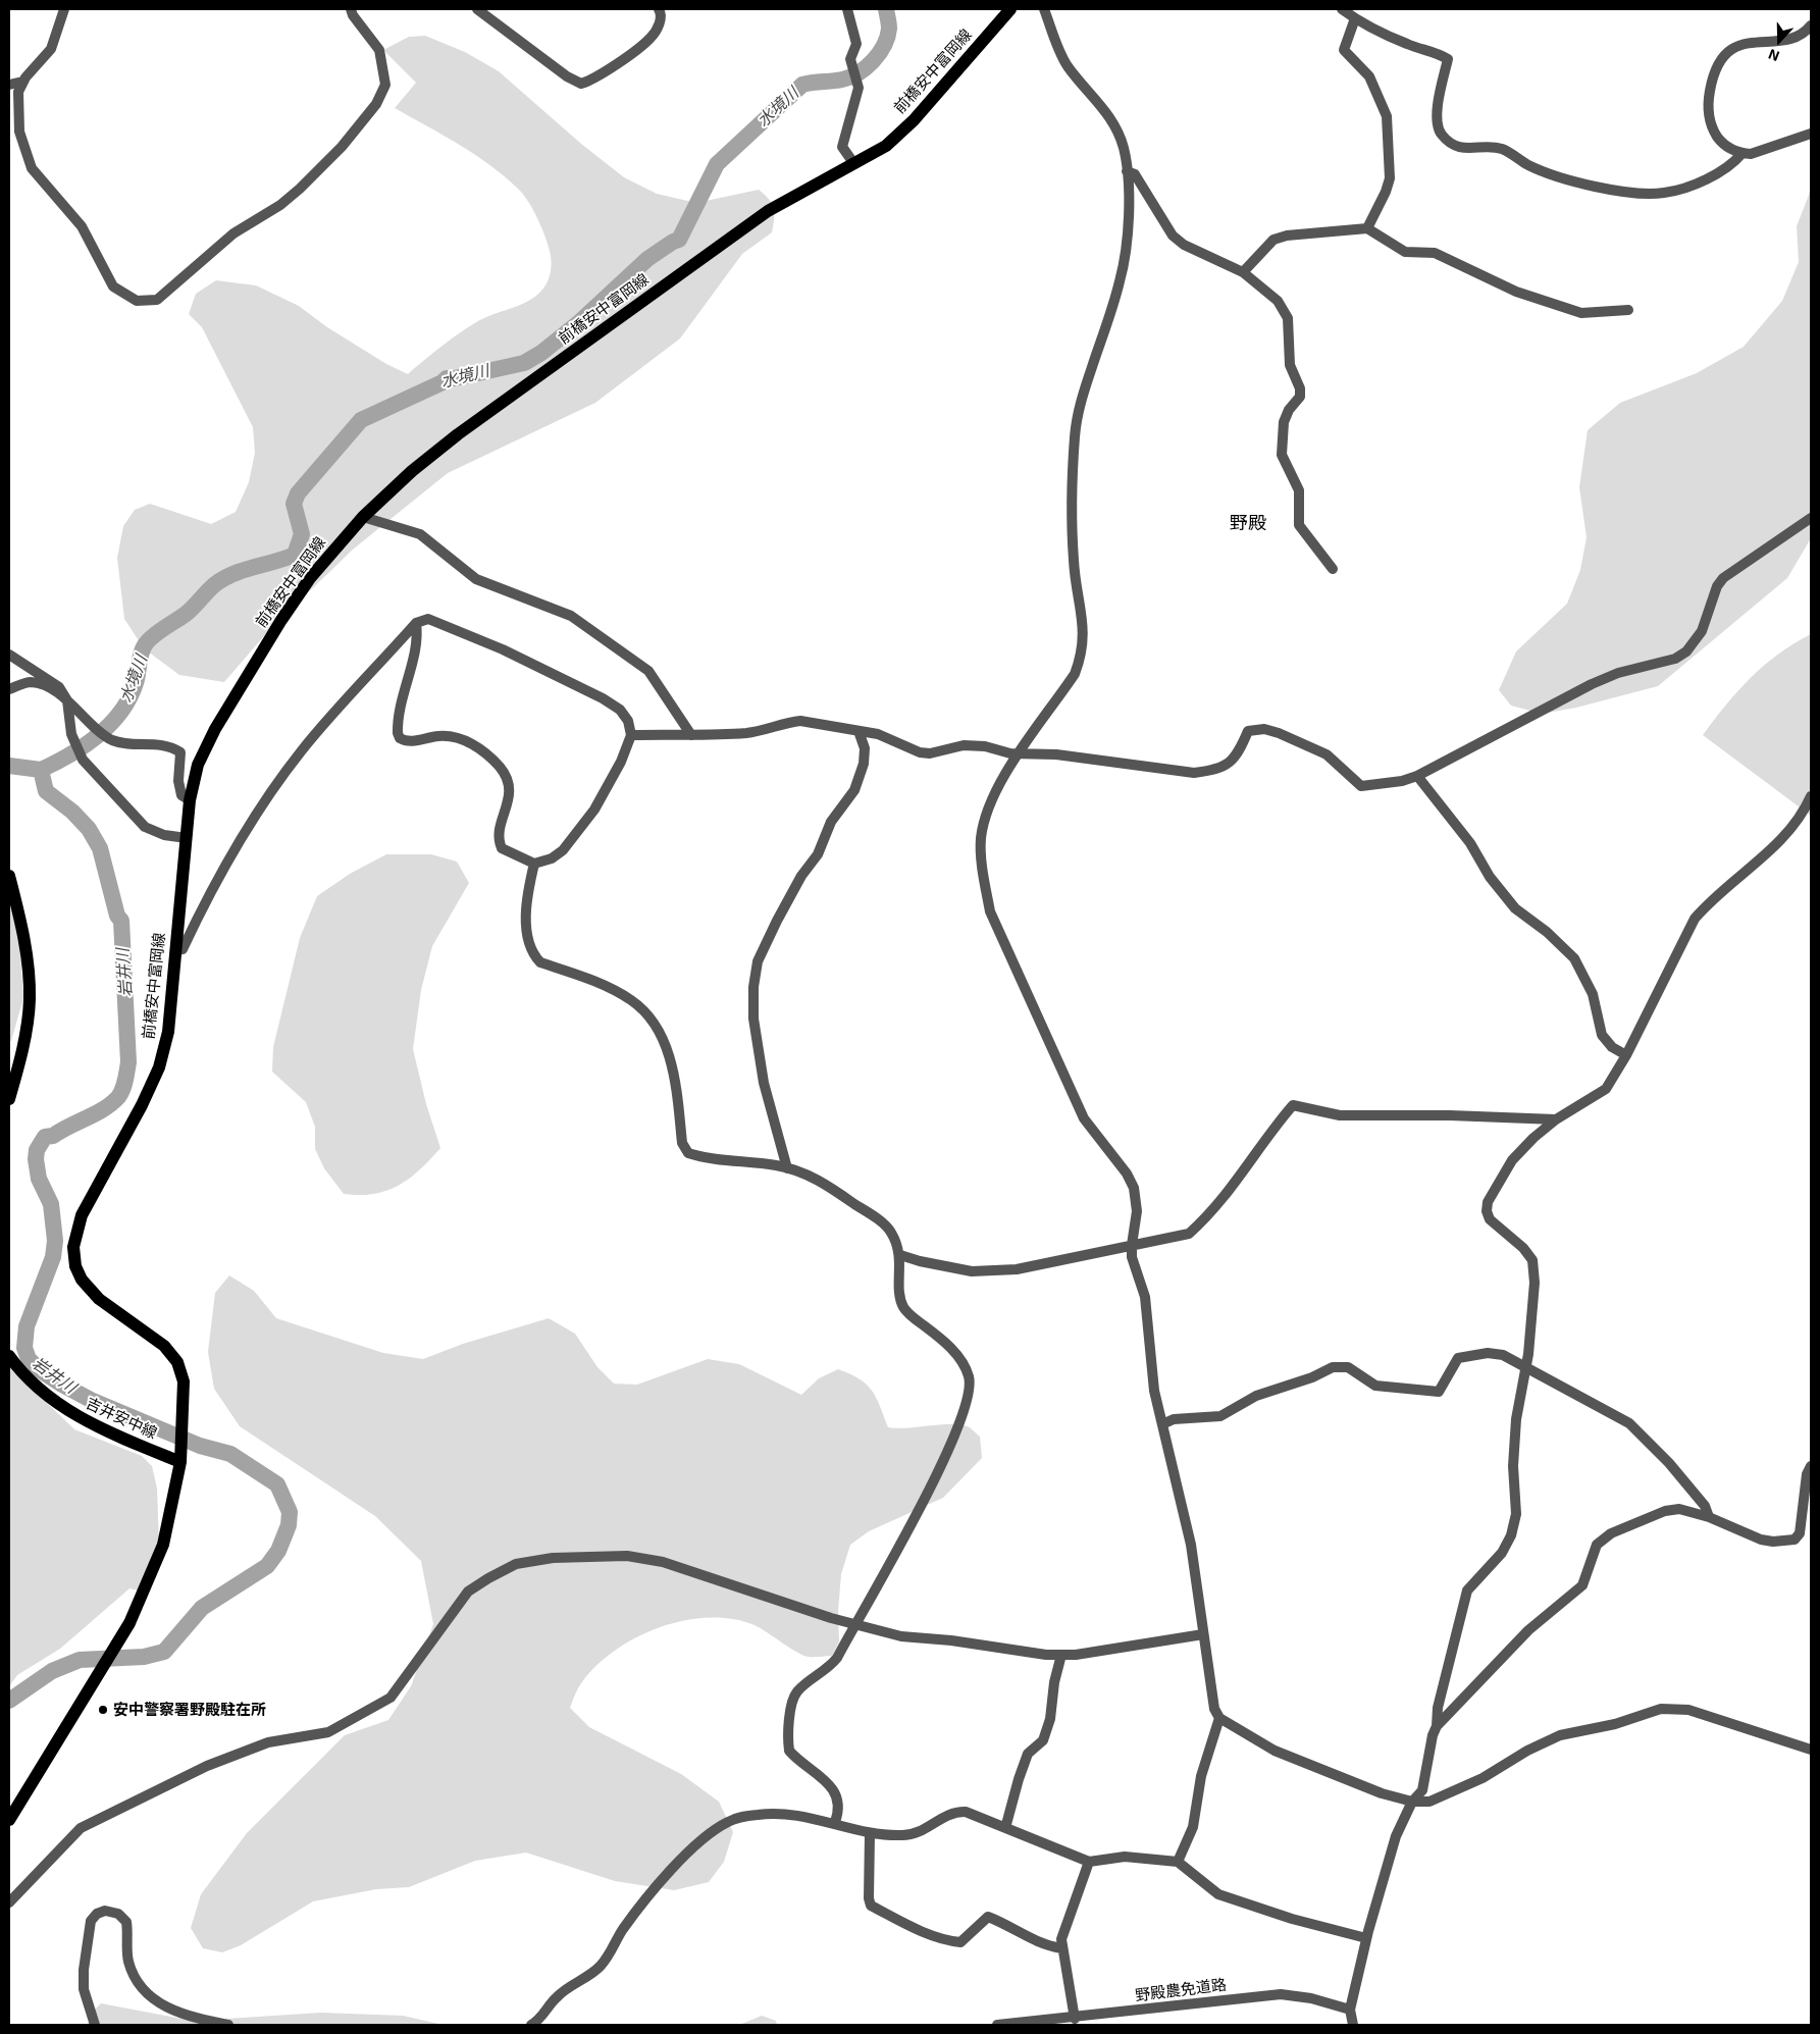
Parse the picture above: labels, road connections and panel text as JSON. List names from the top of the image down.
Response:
{
  "streets": {
    "main road": ["前橋安中富岡線", "吉井安中線"],
    "street": ["野殿農免道路"]
  },
  "crossings": [
    ["前橋安中富岡線", "吉井安中線"]
  ],
  "districts": ["野殿"],
  "water": ["水境川", "岩井川"],
  "places": ["安中警察署野殿駐在所"],
  "north": "bottom"
}
